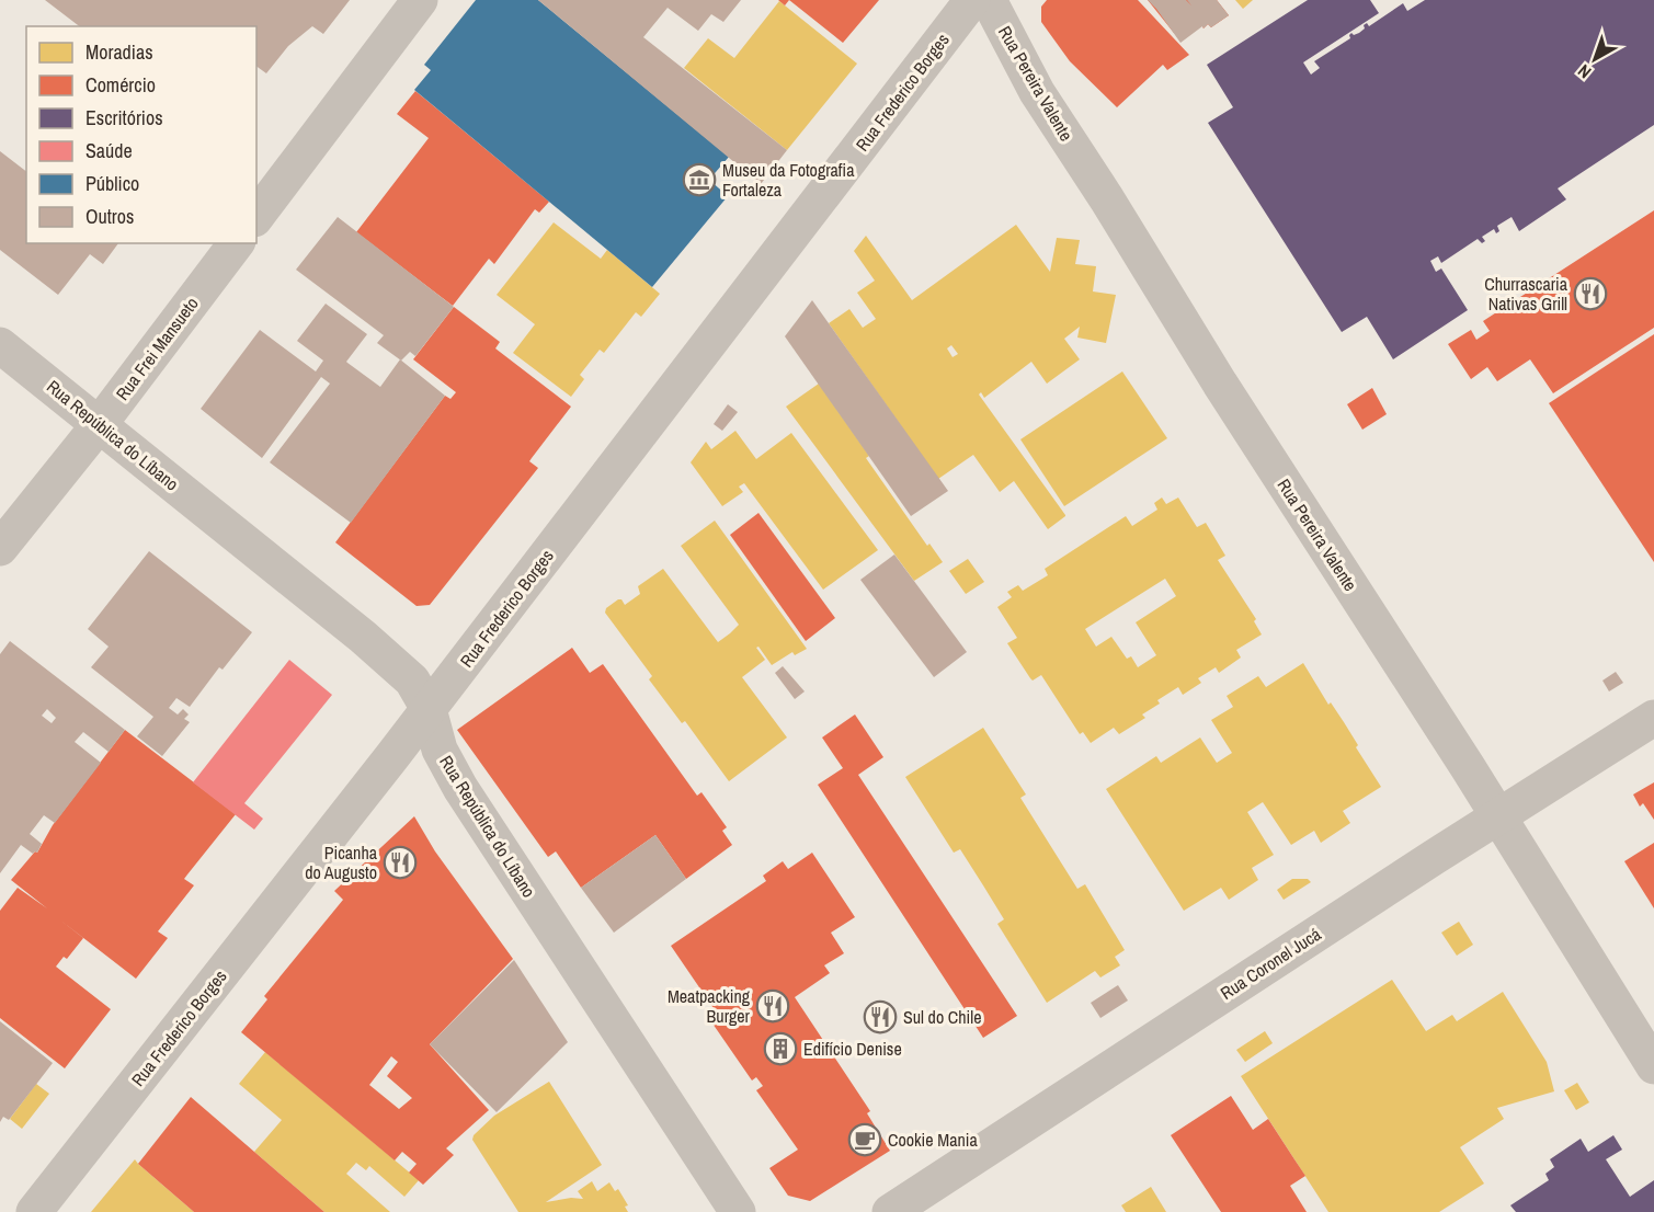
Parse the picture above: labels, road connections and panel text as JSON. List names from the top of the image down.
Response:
{
  "streets": {
    "street": [
      "Rua Pereira Valente",
      "Rua Frederico Borges",
      "Rua Frei Mansueto",
      "Rua República do Líbano",
      "Rua Coronel Jucá"
    ]
  },
  "crossings": [
    ["Rua Pereira Valente", "Rua Coronel Jucá"],
    ["Rua Frederico Borges", "Rua República do Líbano"],
    ["Rua Frei Mansueto", "Rua República do Líbano"]
  ],
  "places": {
    "museum": ["Museu da Fotografia Fortaleza"],
    "restaurant": [
      "Churrascaria Nativas Grill",
      "Picanha do Augusto",
      "Meatpacking Burger",
      "Sul do Chile"
    ],
    "building": ["Edifício Denise"],
    "cafe": ["Cookie Mania"]
  },
  "legend": [
    "Moradias",
    "Comércio",
    "Escritórios",
    "Saúde",
    "Público",
    "Outros"
  ],
  "north": "bottom left"
}
